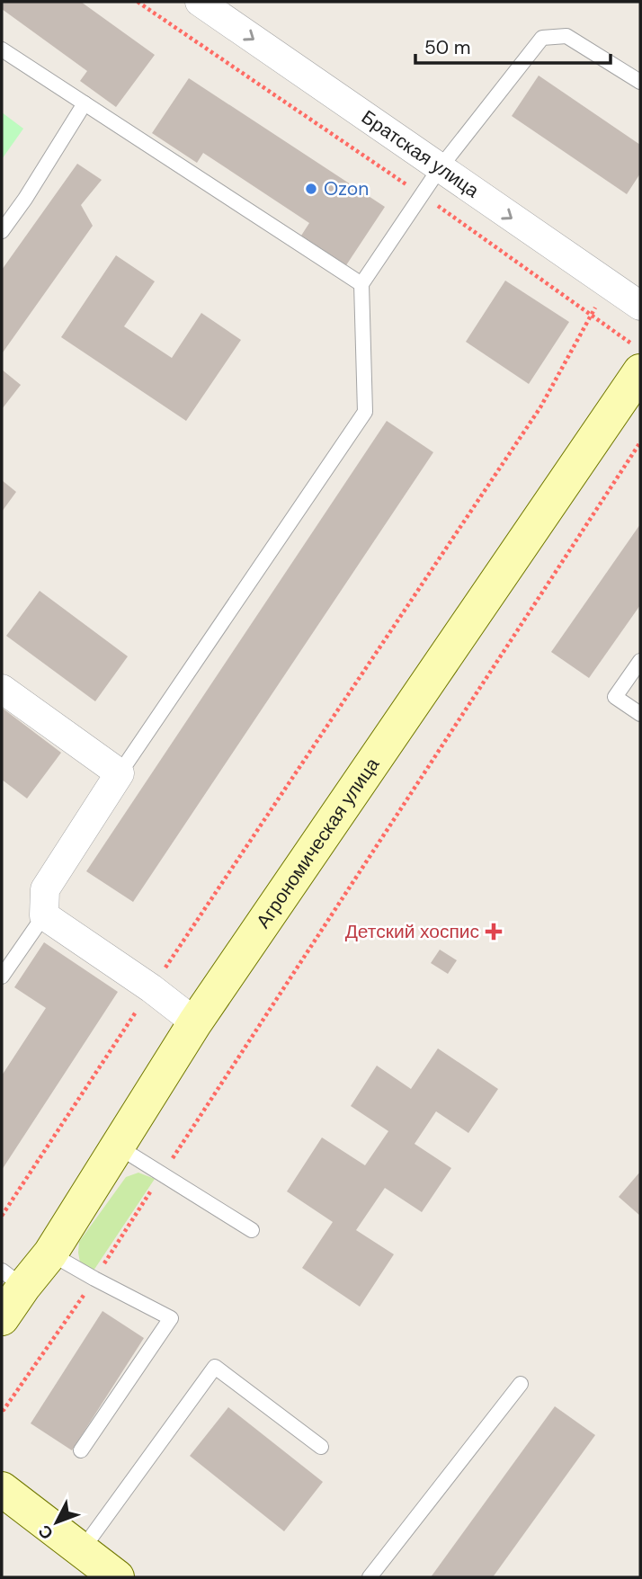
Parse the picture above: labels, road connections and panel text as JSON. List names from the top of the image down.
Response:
{
  "streets": {
    "street": ["Братская улица", "Агрономическая улица"]
  },
  "one_way": ["Братская улица"],
  "places": {
    "other": ["Ozon"],
    "health": ["Детский хоспис"]
  },
  "scale_bar": "50 m",
  "north": "bottom left"
}
